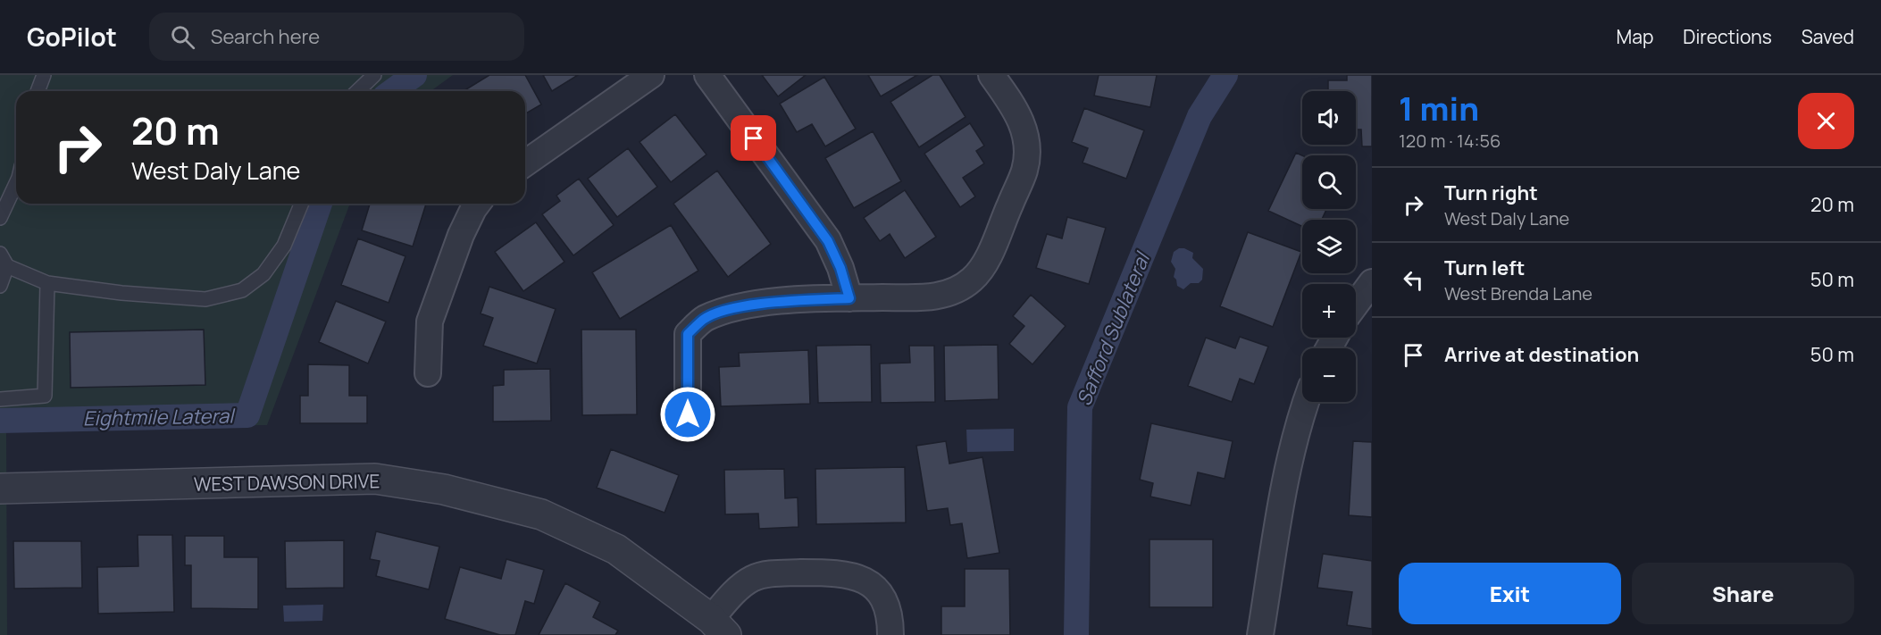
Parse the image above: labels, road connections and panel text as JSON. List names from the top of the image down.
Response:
{
  "streets": {
    "street": ["WEST DAWSON DRIVE"]
  },
  "water": ["Safford Sublateral", "Eightmile Lateral"],
  "page": {
    "header": "GoPilot",
    "search": "Search here",
    "nav": ["Map", "Directions", "Saved"],
    "heading": ["1 min", "120 m · 14:56"],
    "map_buttons": ["+", "−"],
    "turn": ["20 m", "West Daly Lane"],
    "list": [
      {
        "name": "Turn right",
        "note": "West Daly Lane",
        "value": "20 m"
      },
      {
        "name": "Turn left",
        "note": "West Brenda Lane",
        "value": "50 m"
      },
      {
        "name": "Arrive at destination",
        "value": "50 m"
      }
    ],
    "buttons": ["Exit", "Share"]
  }
}
